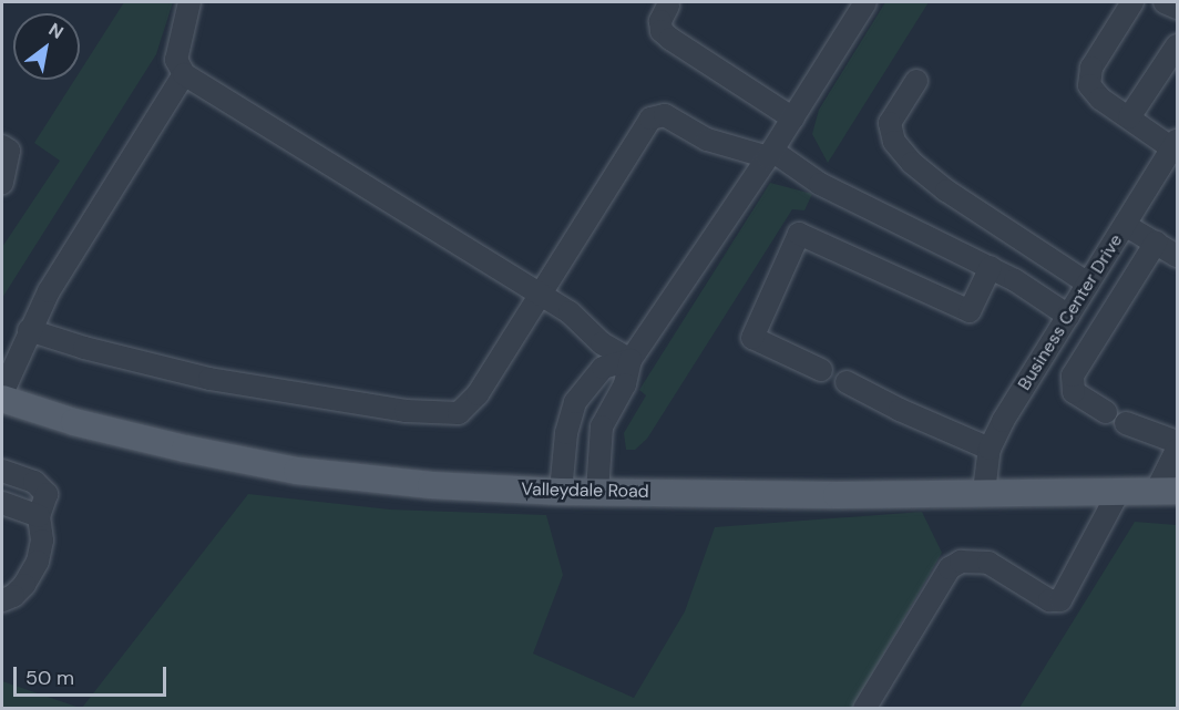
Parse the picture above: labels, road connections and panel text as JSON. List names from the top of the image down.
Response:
{
  "streets": {
    "main road": ["Valleydale Road"],
    "lane": ["Business Center Drive"]
  },
  "crossings": [
    ["Business Center Drive", "Valleydale Road"]
  ],
  "scale_bar": "50 m",
  "north": "top right"
}
